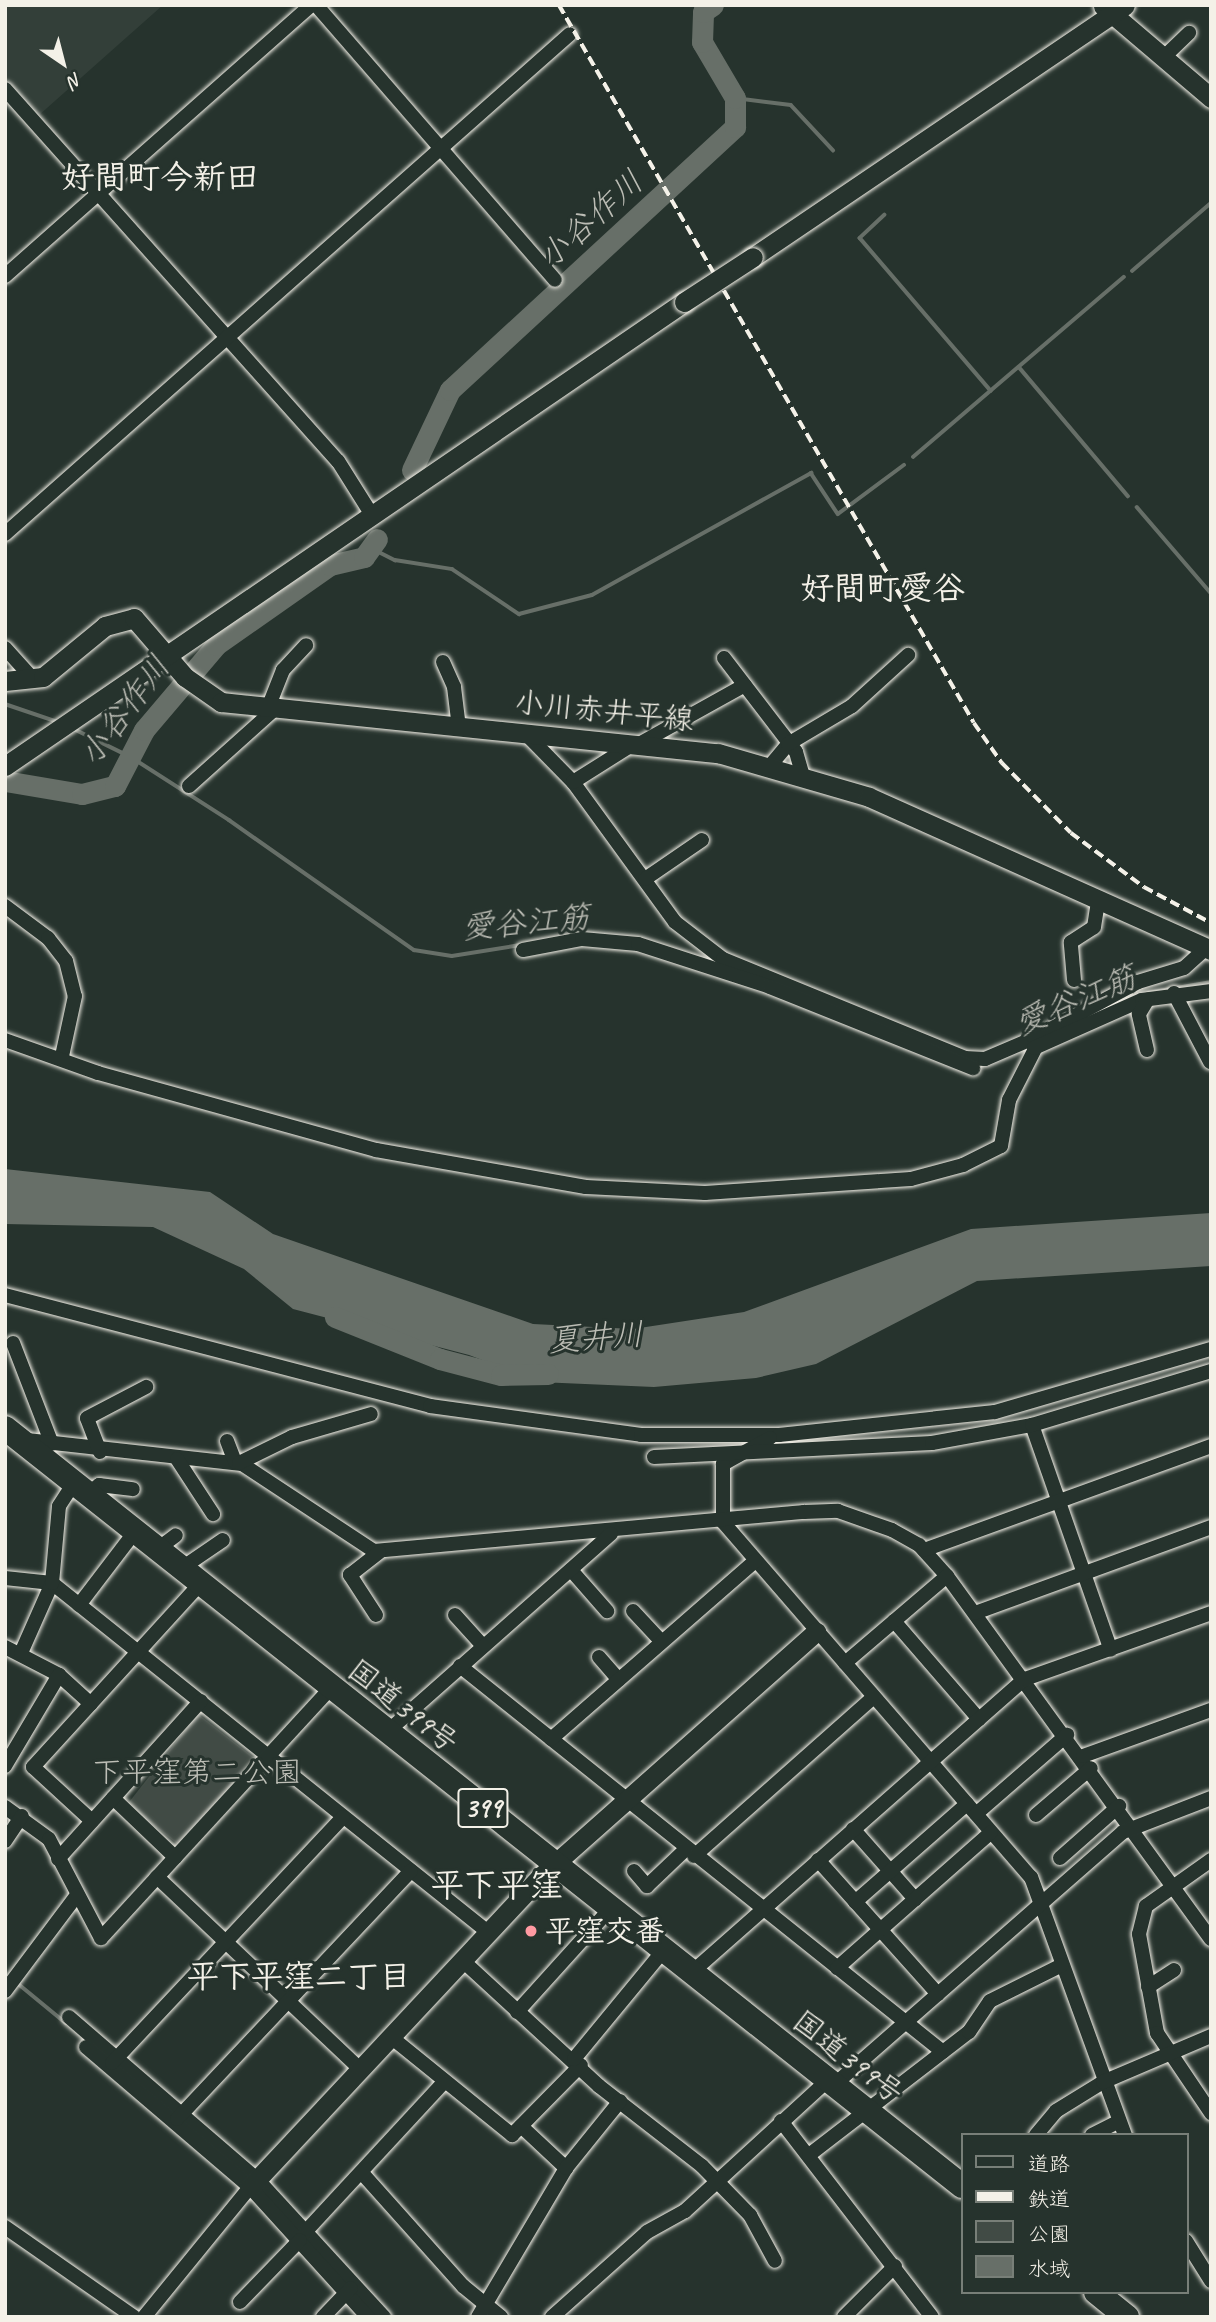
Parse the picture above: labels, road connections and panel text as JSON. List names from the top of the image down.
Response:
{
  "streets": {
    "highway": ["国道399号", "399"],
    "street": ["小川赤井平線"]
  },
  "districts": [
    "好間町今新田",
    "好間町愛谷",
    "平下平窪",
    "平下平窪二丁目"
  ],
  "water": ["小谷作川", "愛谷江筋", "夏井川"],
  "parks": ["下平窪第二公園"],
  "places": ["平窪交番"],
  "legend": [
    "道路",
    "鉄道",
    "公園",
    "水域"
  ],
  "north": "bottom right"
}
